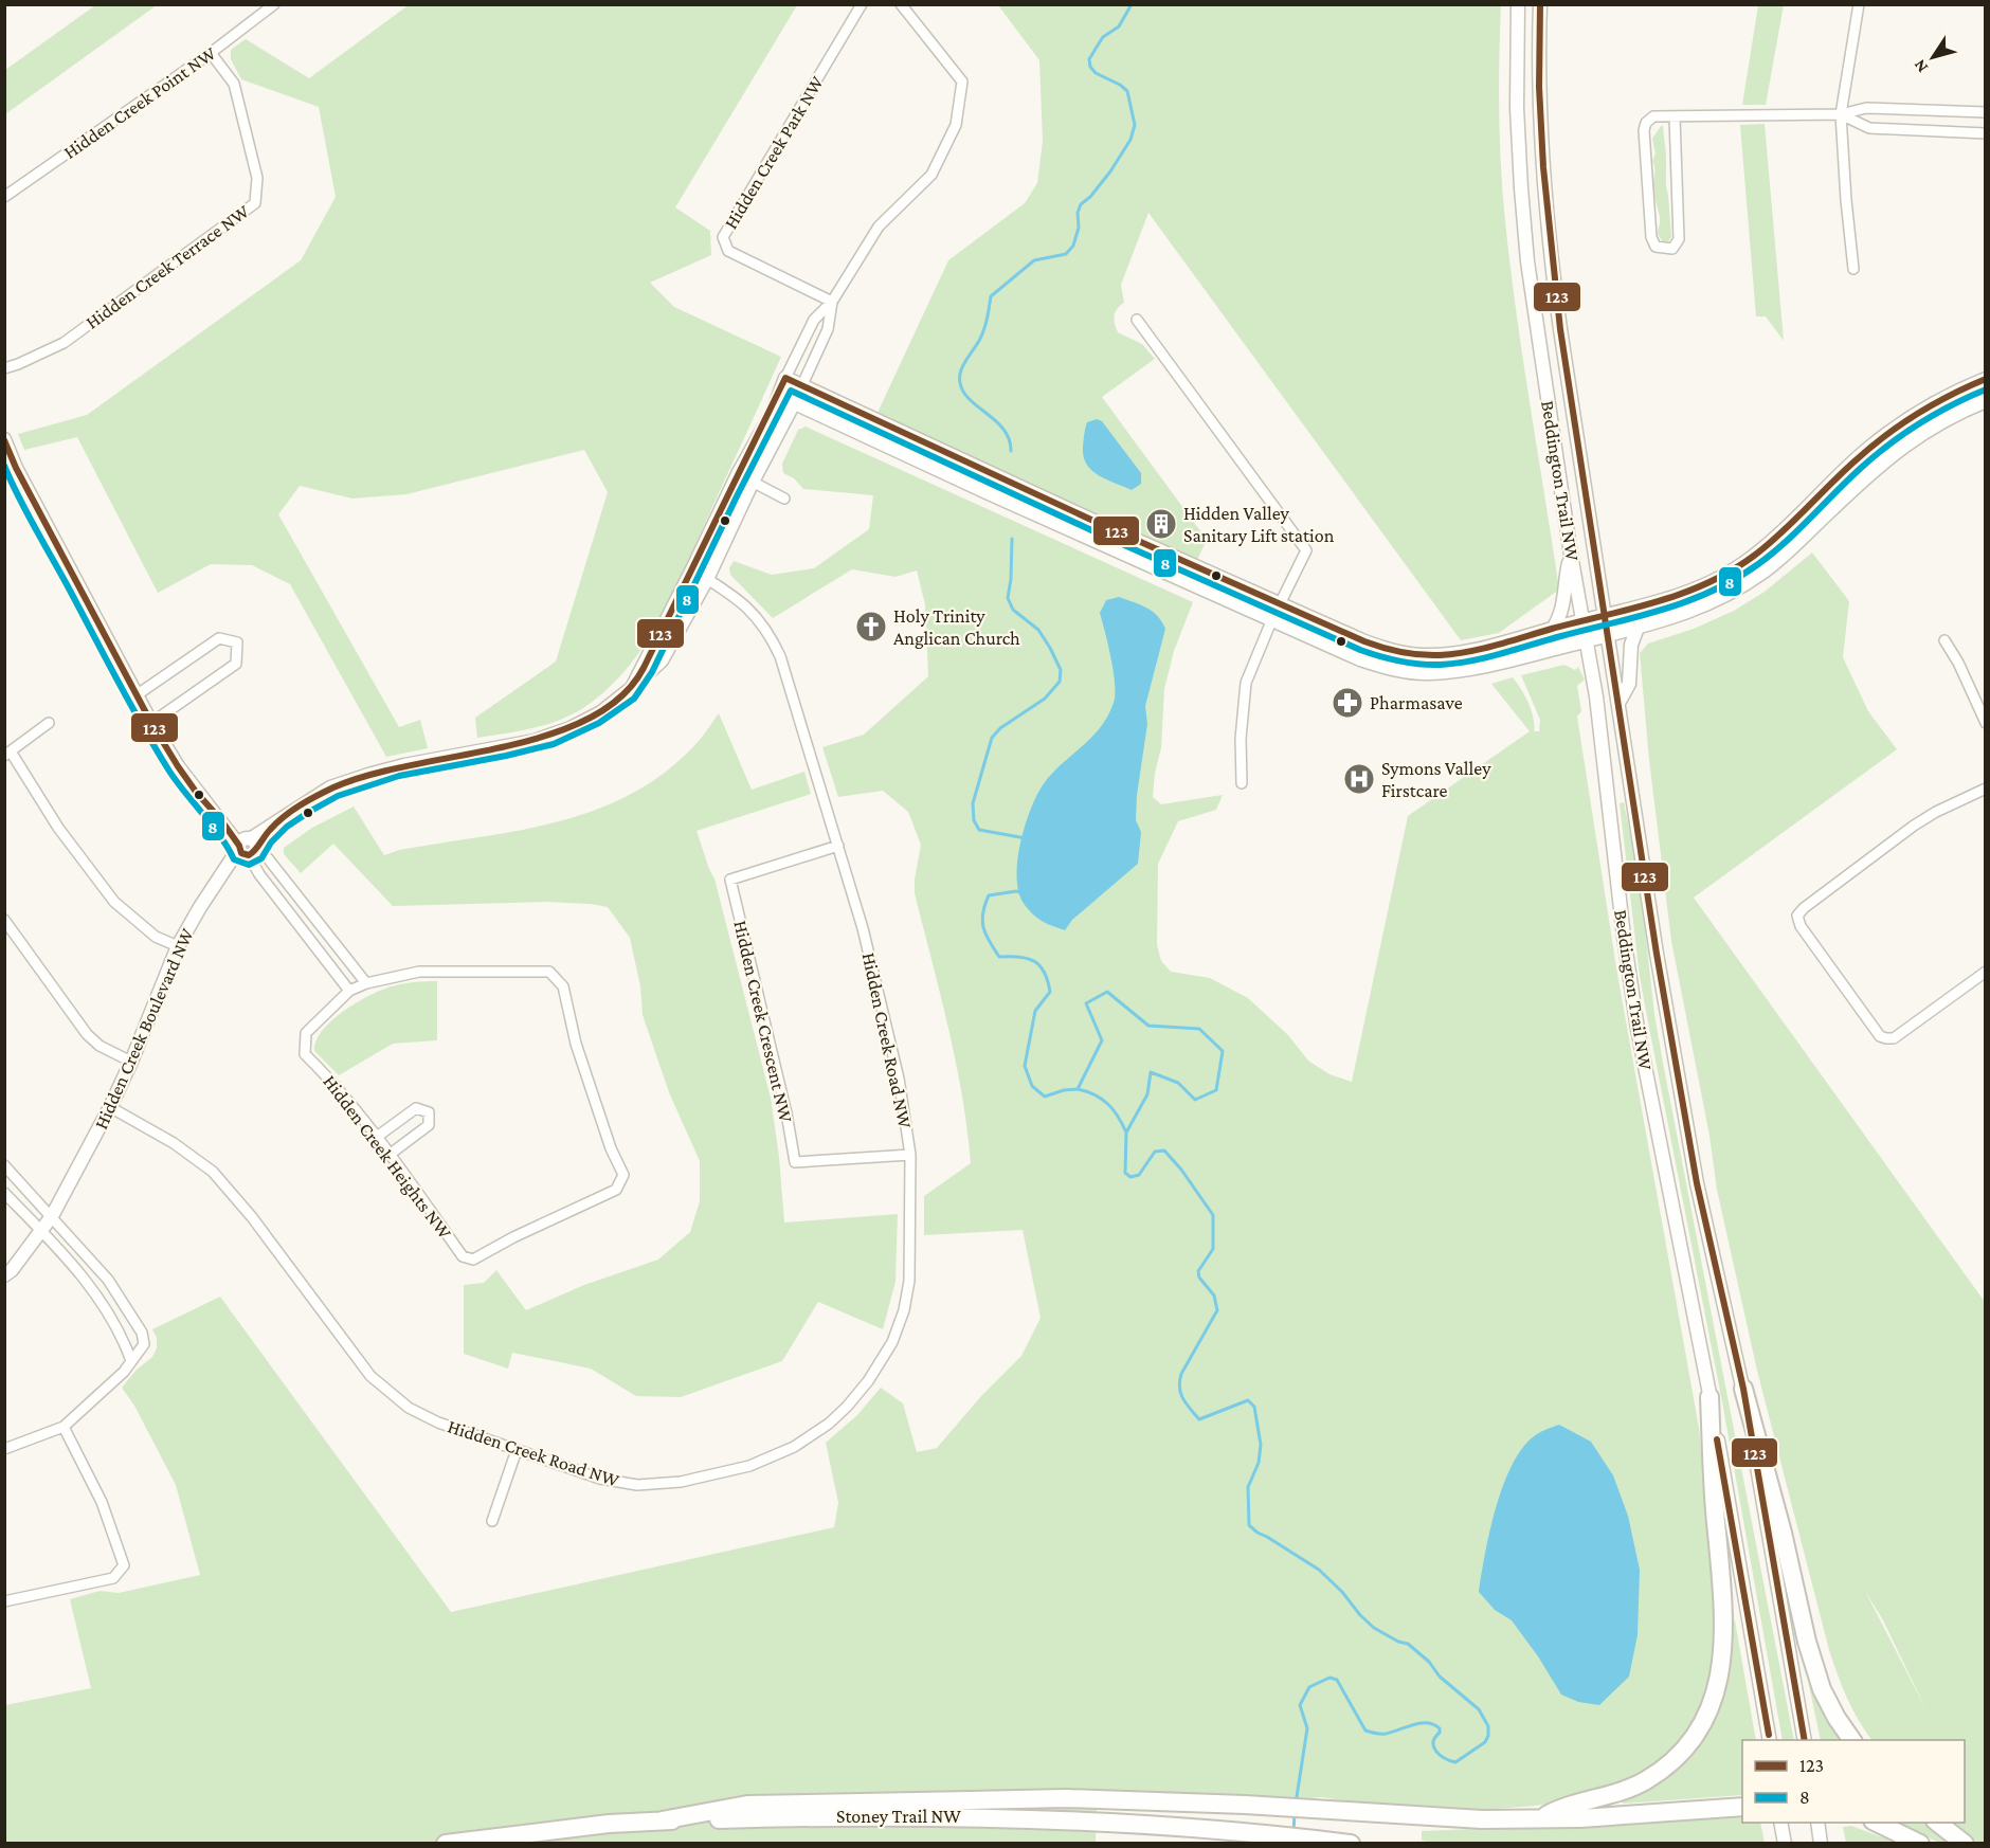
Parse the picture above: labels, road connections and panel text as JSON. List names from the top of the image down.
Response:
{
  "streets": {
    "highway": ["Stoney Trail NW"],
    "street": [
      "Hidden Creek Point NW",
      "Hidden Creek Park NW",
      "Hidden Creek Terrace NW",
      "Beddington Trail NW",
      "Hidden Creek Crescent NW",
      "Hidden Creek Boulevard NW",
      "Hidden Creek Road NW",
      "Hidden Creek Heights NW"
    ]
  },
  "crossings": [
    ["Hidden Creek Point NW", "Hidden Creek Terrace NW"],
    ["Hidden Creek Park NW", "Hidden Creek Boulevard NW"],
    ["Hidden Creek Crescent NW", "Hidden Creek Road NW"],
    ["Hidden Creek Boulevard NW", "Hidden Creek Road NW"]
  ],
  "places": {
    "building": ["Hidden Valley Sanitary Lift station"],
    "church": ["Holy Trinity Anglican Church"],
    "pharmacy": ["Pharmasave"],
    "hospital": ["Symons Valley Firstcare"]
  },
  "lines": ["transit line 123", "transit line 8"],
  "legend": ["123", "8"],
  "north": "bottom left"
}
